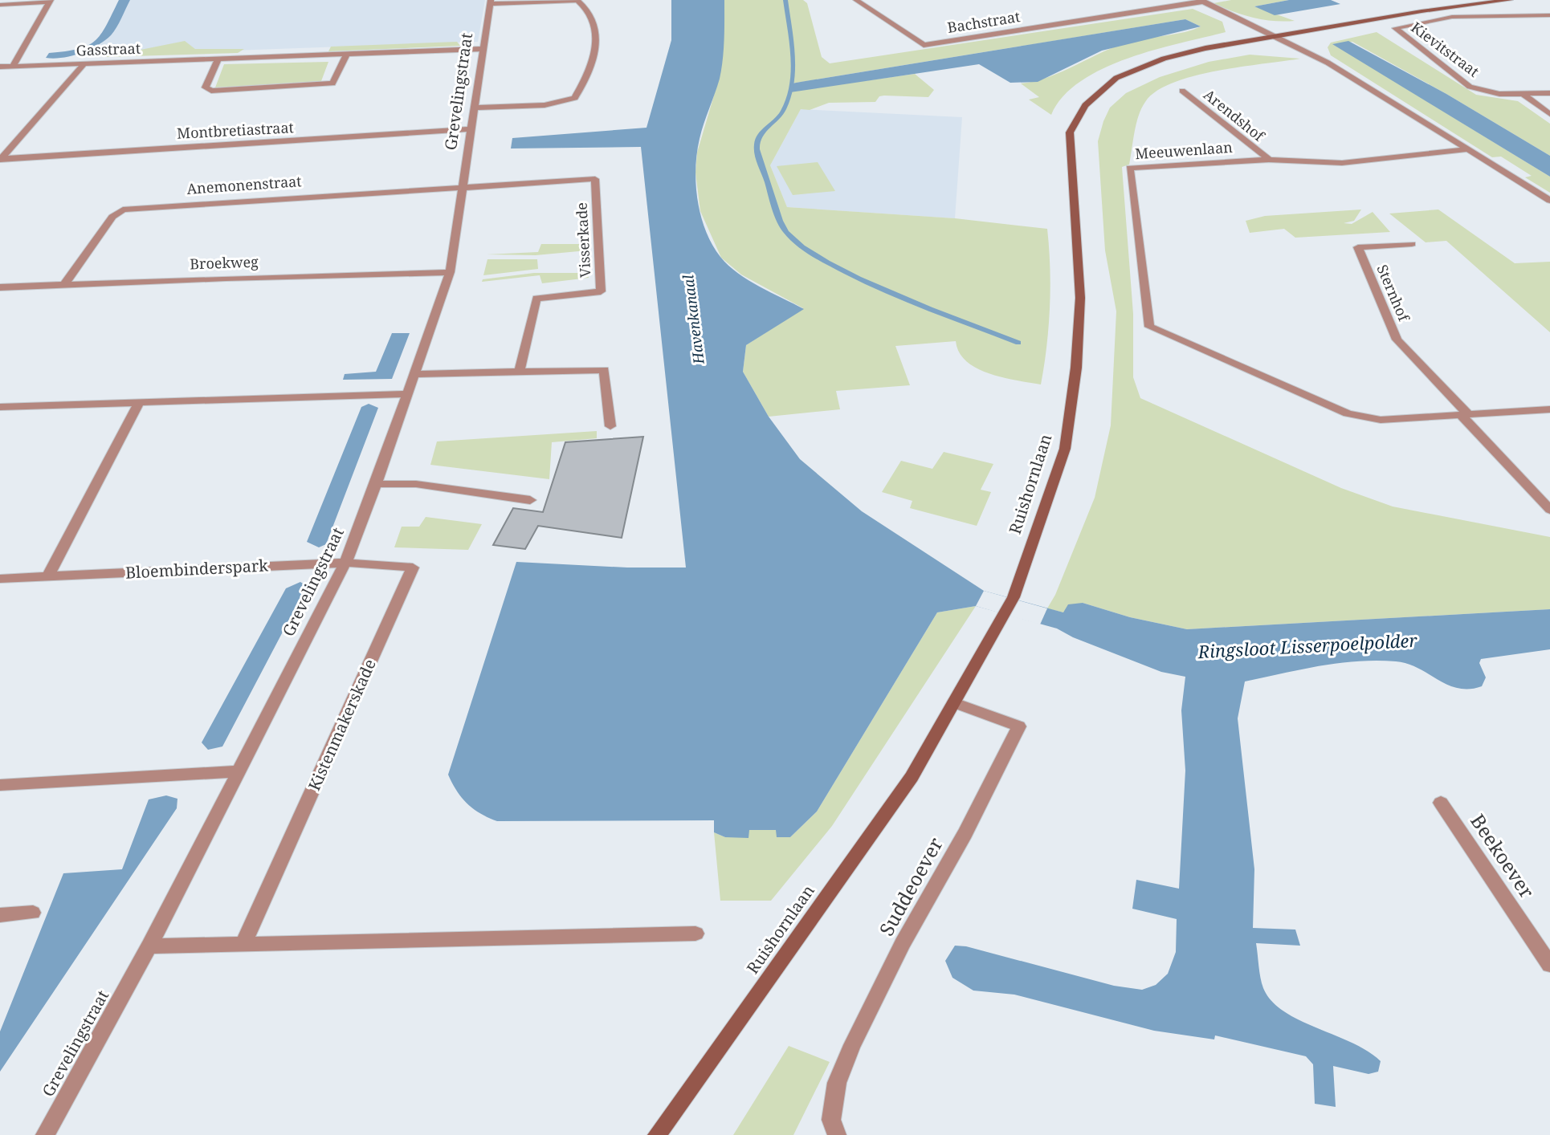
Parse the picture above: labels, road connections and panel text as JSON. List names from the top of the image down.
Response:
{
  "streets": {
    "main road": ["Ruishornlaan"],
    "street": [
      "Bachstraat",
      "Gasstraat",
      "Kievitstraat",
      "Grevelingstraat",
      "Arendshof",
      "Montbretiastraat",
      "Meeuwenlaan",
      "Anemonenstraat",
      "Visserkade",
      "Broekweg",
      "Sternhof",
      "Bloembinderspark",
      "Kistenmakerskade",
      "Beekoever",
      "Suddeoever"
    ]
  },
  "crossings": [
    ["Gasstraat", "Grevelingstraat"],
    ["Grevelingstraat", "Montbretiastraat"],
    ["Grevelingstraat", "Anemonenstraat"],
    ["Grevelingstraat", "Visserkade"],
    ["Grevelingstraat", "Broekweg"],
    ["Grevelingstraat", "Bloembinderspark"],
    ["Grevelingstraat", "Kistenmakerskade"],
    ["Arendshof", "Meeuwenlaan"],
    ["Meeuwenlaan", "Sternhof"],
    ["Anemonenstraat", "Visserkade"],
    ["Anemonenstraat", "Broekweg"],
    ["Ruishornlaan", "Suddeoever"],
    ["Bloembinderspark", "Kistenmakerskade"]
  ],
  "water": ["Havenkanaal", "Ringsloot Lisserpoelpolder"]
}
